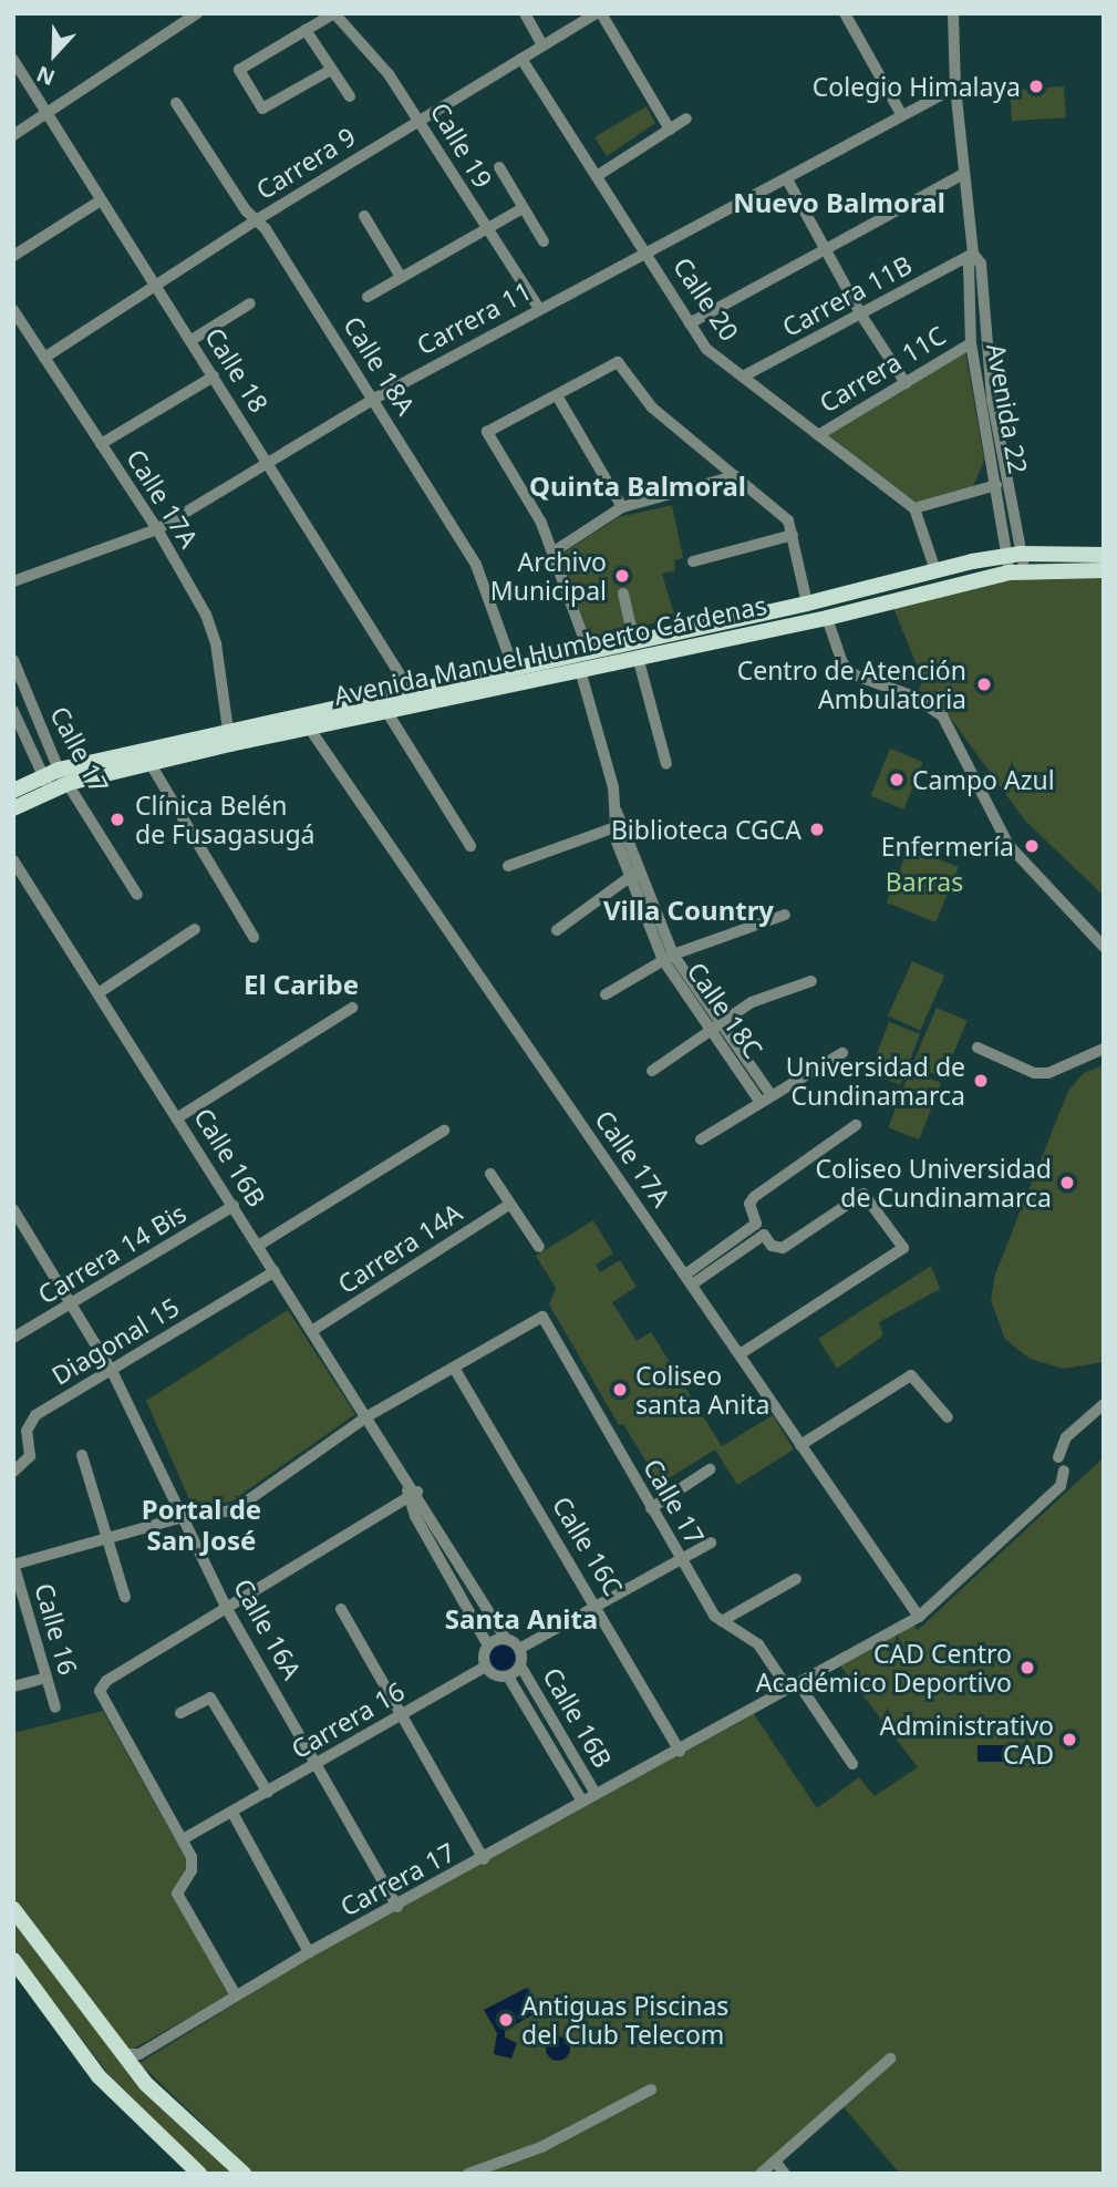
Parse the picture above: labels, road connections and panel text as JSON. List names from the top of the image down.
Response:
{
  "streets": {
    "main road": ["Avenida Manuel Humberto Cárdenas"],
    "street": [
      "Calle 19",
      "Carrera 9",
      "Carrera 11B",
      "Calle 20",
      "Carrera 11",
      "Calle 18A",
      "Carrera 11C",
      "Calle 18",
      "Avenida 22",
      "Calle 17A",
      "Calle 17",
      "Calle 18C",
      "Calle 16B",
      "Carrera 14A",
      "Carrera 14 Bis",
      "Diagonal 15",
      "Calle 16C",
      "Calle 16",
      "Calle 16A",
      "Carrera 16",
      "Carrera 17"
    ]
  },
  "crossings": [
    ["Calle 19", "Carrera 9"],
    ["Calle 19", "Carrera 11"],
    ["Carrera 9", "Calle 20"],
    ["Carrera 9", "Calle 18A"],
    ["Carrera 9", "Calle 18"],
    ["Carrera 9", "Calle 17A"],
    ["Carrera 11B", "Calle 20"],
    ["Carrera 11B", "Avenida 22"],
    ["Calle 20", "Carrera 11"],
    ["Calle 20", "Carrera 11C"],
    ["Carrera 11", "Calle 18A"],
    ["Carrera 11", "Calle 18"],
    ["Carrera 11", "Avenida 22"],
    ["Carrera 11", "Calle 17A"],
    ["Calle 18A", "Avenida Manuel Humberto Cárdenas"],
    ["Carrera 11C", "Avenida 22"],
    ["Calle 18", "Avenida Manuel Humberto Cárdenas"],
    ["Avenida 22", "Avenida Manuel Humberto Cárdenas"],
    ["Calle 17A", "Avenida Manuel Humberto Cárdenas"],
    ["Calle 17A", "Carrera 17"],
    ["Avenida Manuel Humberto Cárdenas", "Calle 17"],
    ["Avenida Manuel Humberto Cárdenas", "Calle 18C"],
    ["Calle 17", "Calle 16C"],
    ["Calle 17", "Carrera 17"],
    ["Calle 16B", "Carrera 14A"],
    ["Calle 16B", "Carrera 14 Bis"],
    ["Calle 16B", "Diagonal 15"],
    ["Calle 16B", "Carrera 16"],
    ["Calle 16B", "Carrera 17"],
    ["Carrera 14 Bis", "Calle 16A"],
    ["Diagonal 15", "Calle 16A"],
    ["Calle 16C", "Carrera 17"],
    ["Calle 16A", "Carrera 16"],
    ["Calle 16A", "Carrera 17"]
  ],
  "districts": [
    "Nuevo Balmoral",
    "Quinta Balmoral",
    "Villa Country",
    "El Caribe",
    "Portal de San José",
    "Santa Anita"
  ],
  "parks": ["Barras"],
  "places": [
    "Colegio Himalaya",
    "Archivo Municipal",
    "Centro de Atención Ambulatoria",
    "Campo Azul",
    "Clínica Belén de Fusagasugá",
    "Biblioteca CGCA",
    "Enfermería",
    "Universidad de Cundinamarca",
    "Coliseo Universidad de Cundinamarca",
    "Coliseo santa Anita",
    "CAD Centro Académico Deportivo",
    "Administrativo CAD",
    "Antiguas Piscinas del Club Telecom"
  ],
  "north": "bottom"
}
